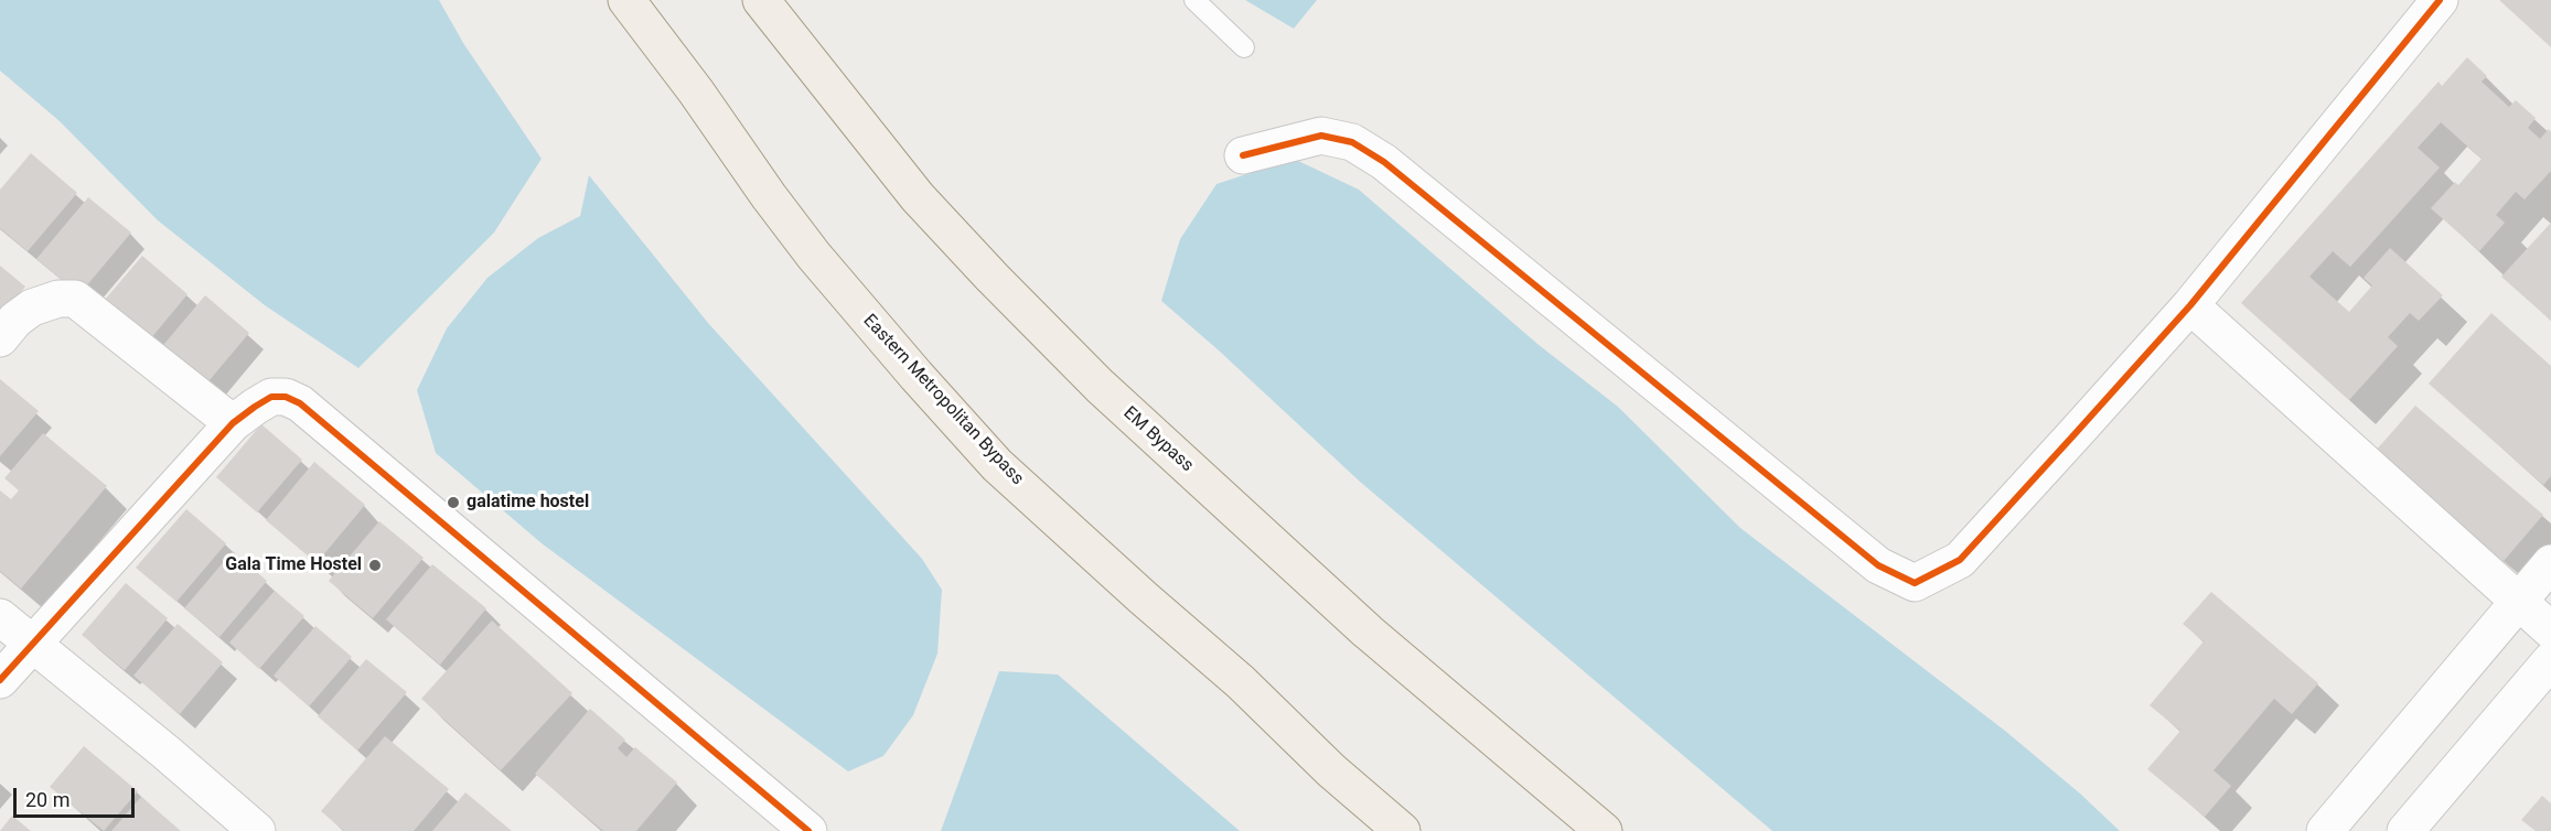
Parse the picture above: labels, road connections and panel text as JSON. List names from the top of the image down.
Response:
{
  "streets": {
    "main road": ["Eastern Metropolitan Bypass", "EM Bypass"]
  },
  "places": ["galatime hostel", "Gala Time Hostel"],
  "scale_bar": "20 m"
}
